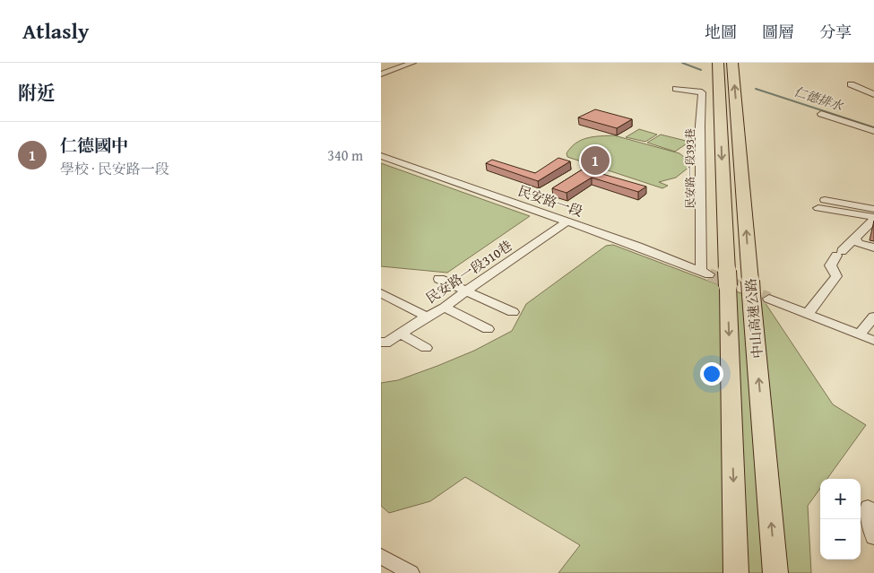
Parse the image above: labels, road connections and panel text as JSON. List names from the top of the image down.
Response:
{
  "streets": {
    "highway": ["中山高速公路"],
    "street": ["民安路一段393巷", "民安路一段", "民安路一段310巷"]
  },
  "crossings": [
    ["民安路一段393巷", "民安路一段"],
    ["民安路一段", "民安路一段310巷"]
  ],
  "water": ["仁德排水"],
  "page": {
    "header": "Atlasly",
    "nav": ["地圖", "圖層", "分享"],
    "heading": "附近",
    "list": [
      {
        "mark": "1",
        "name": "仁德國中",
        "note": "學校 · 民安路一段",
        "value": "340 m"
      }
    ],
    "pins": "1",
    "map_buttons": ["+", "−"]
  }
}
